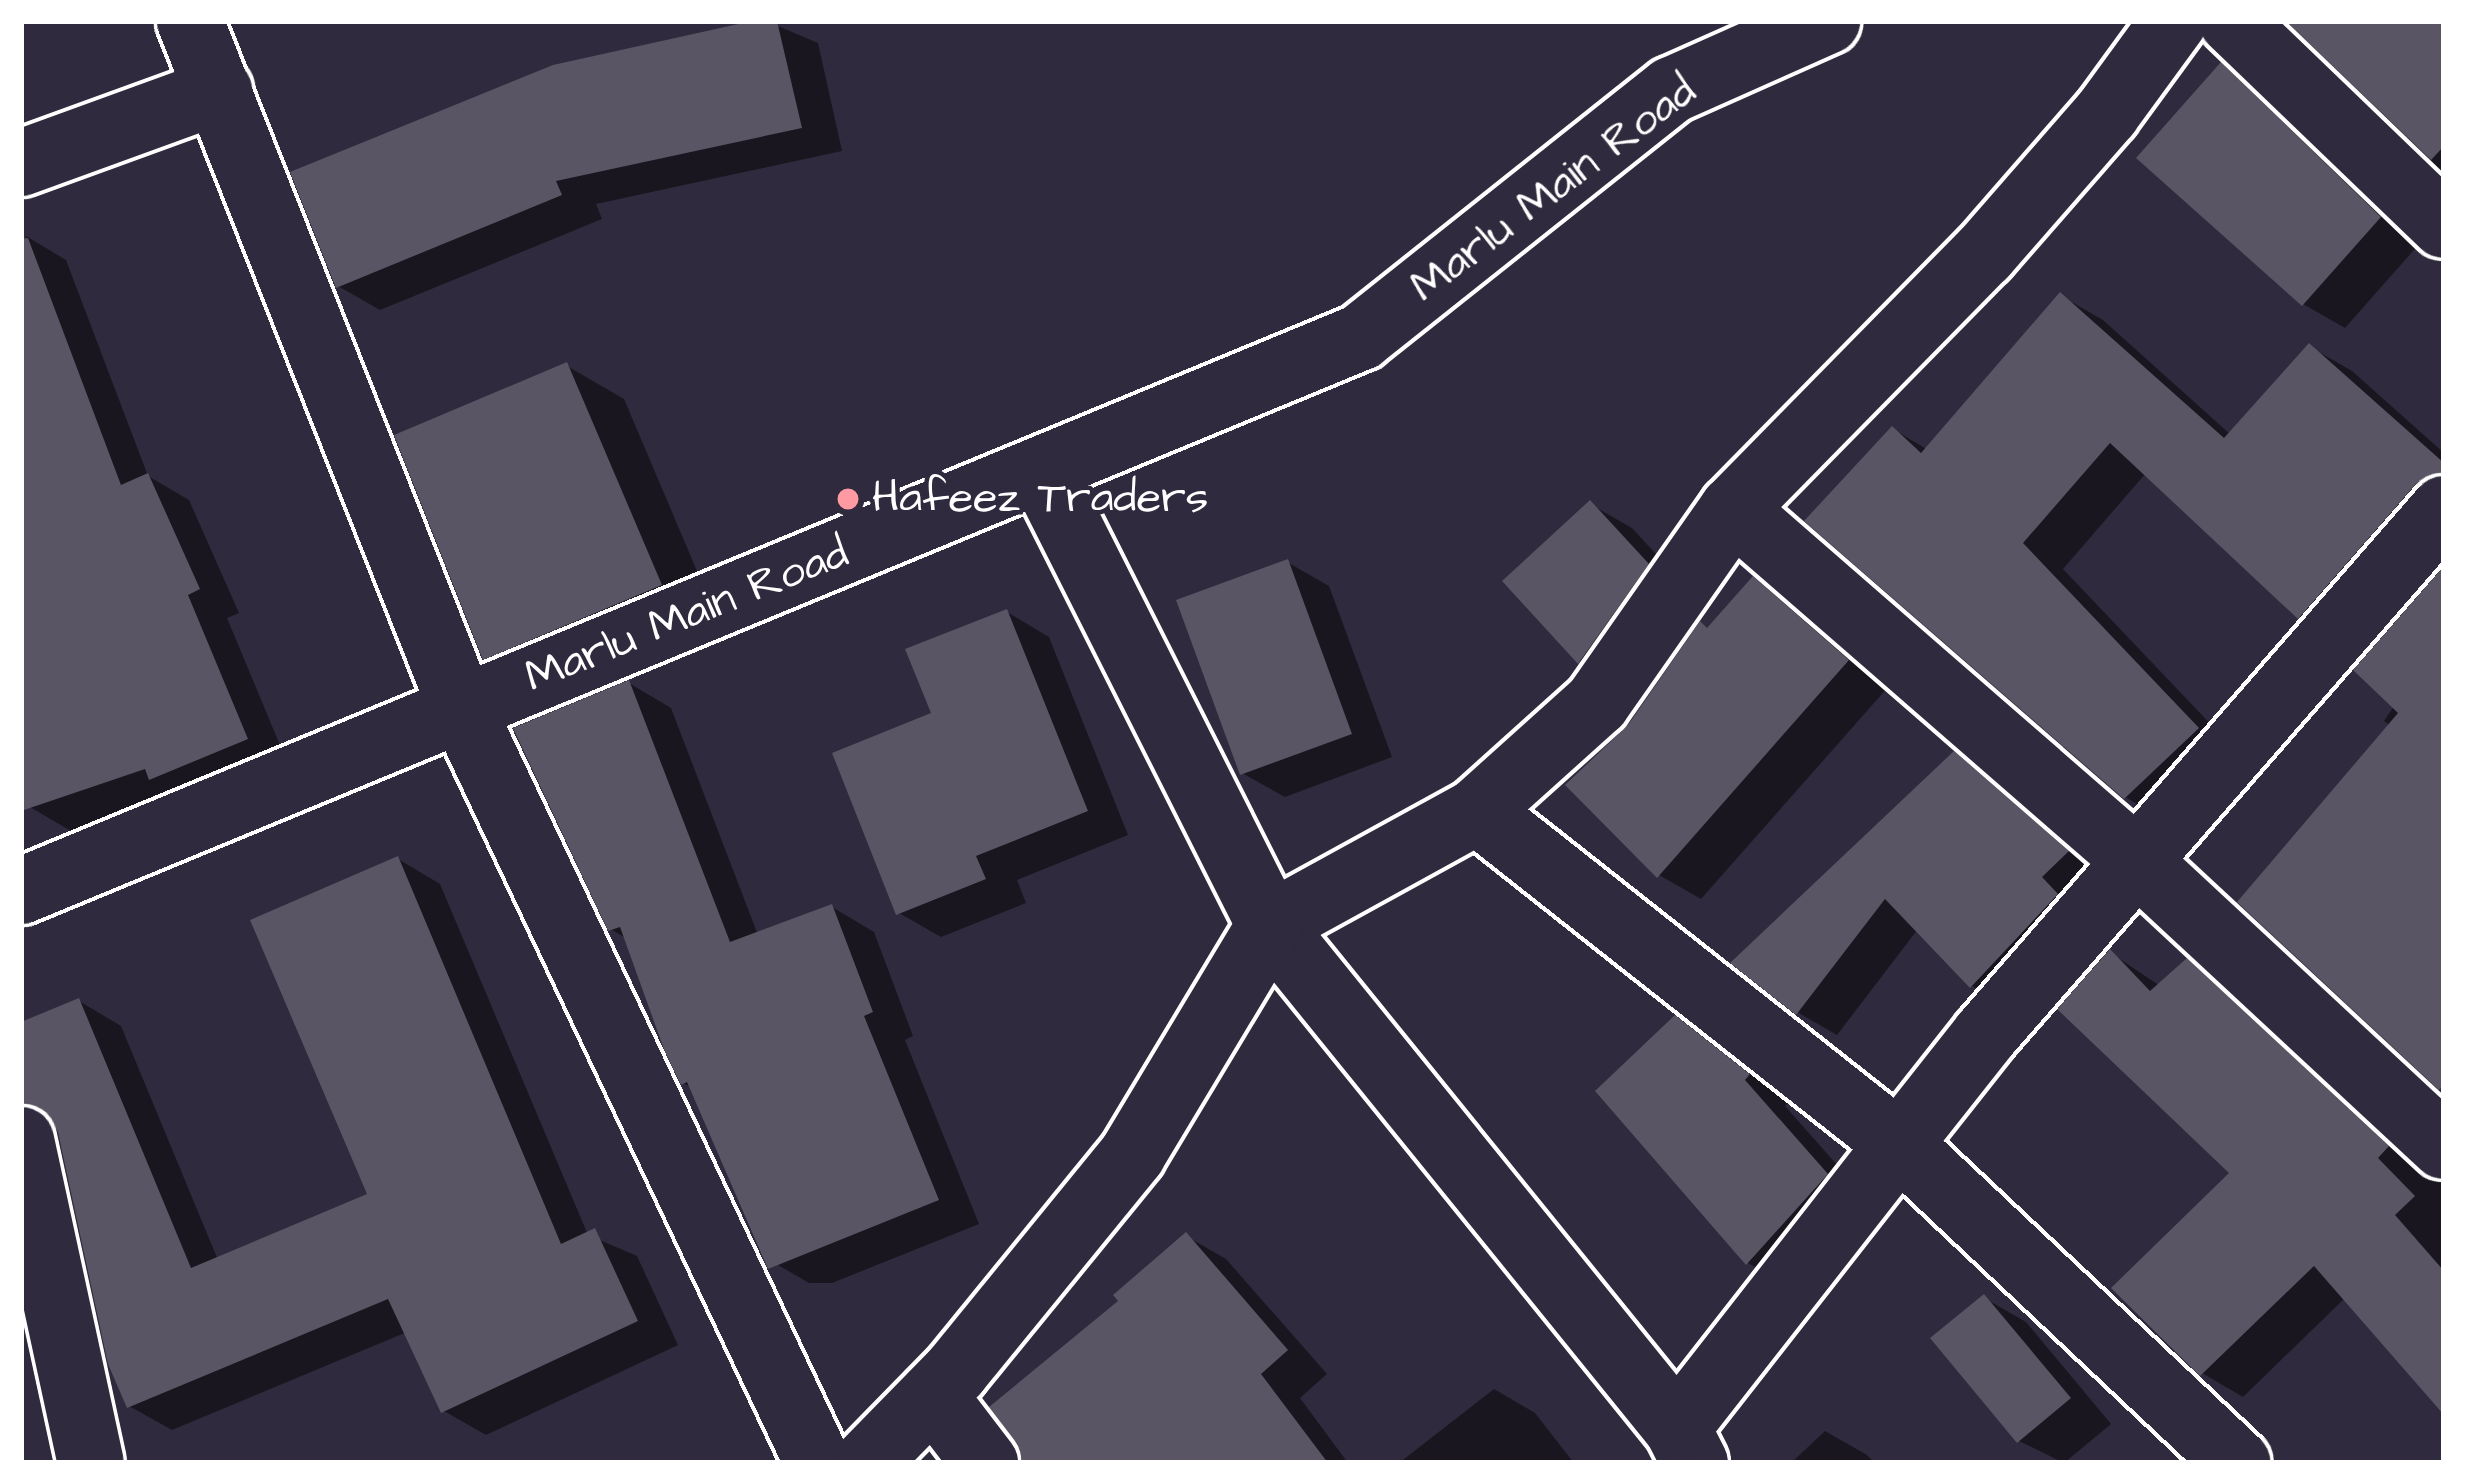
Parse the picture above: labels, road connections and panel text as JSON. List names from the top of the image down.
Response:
{
  "streets": {
    "street": ["Marlu Main Road"]
  },
  "places": ["Hafeez Traders"]
}
